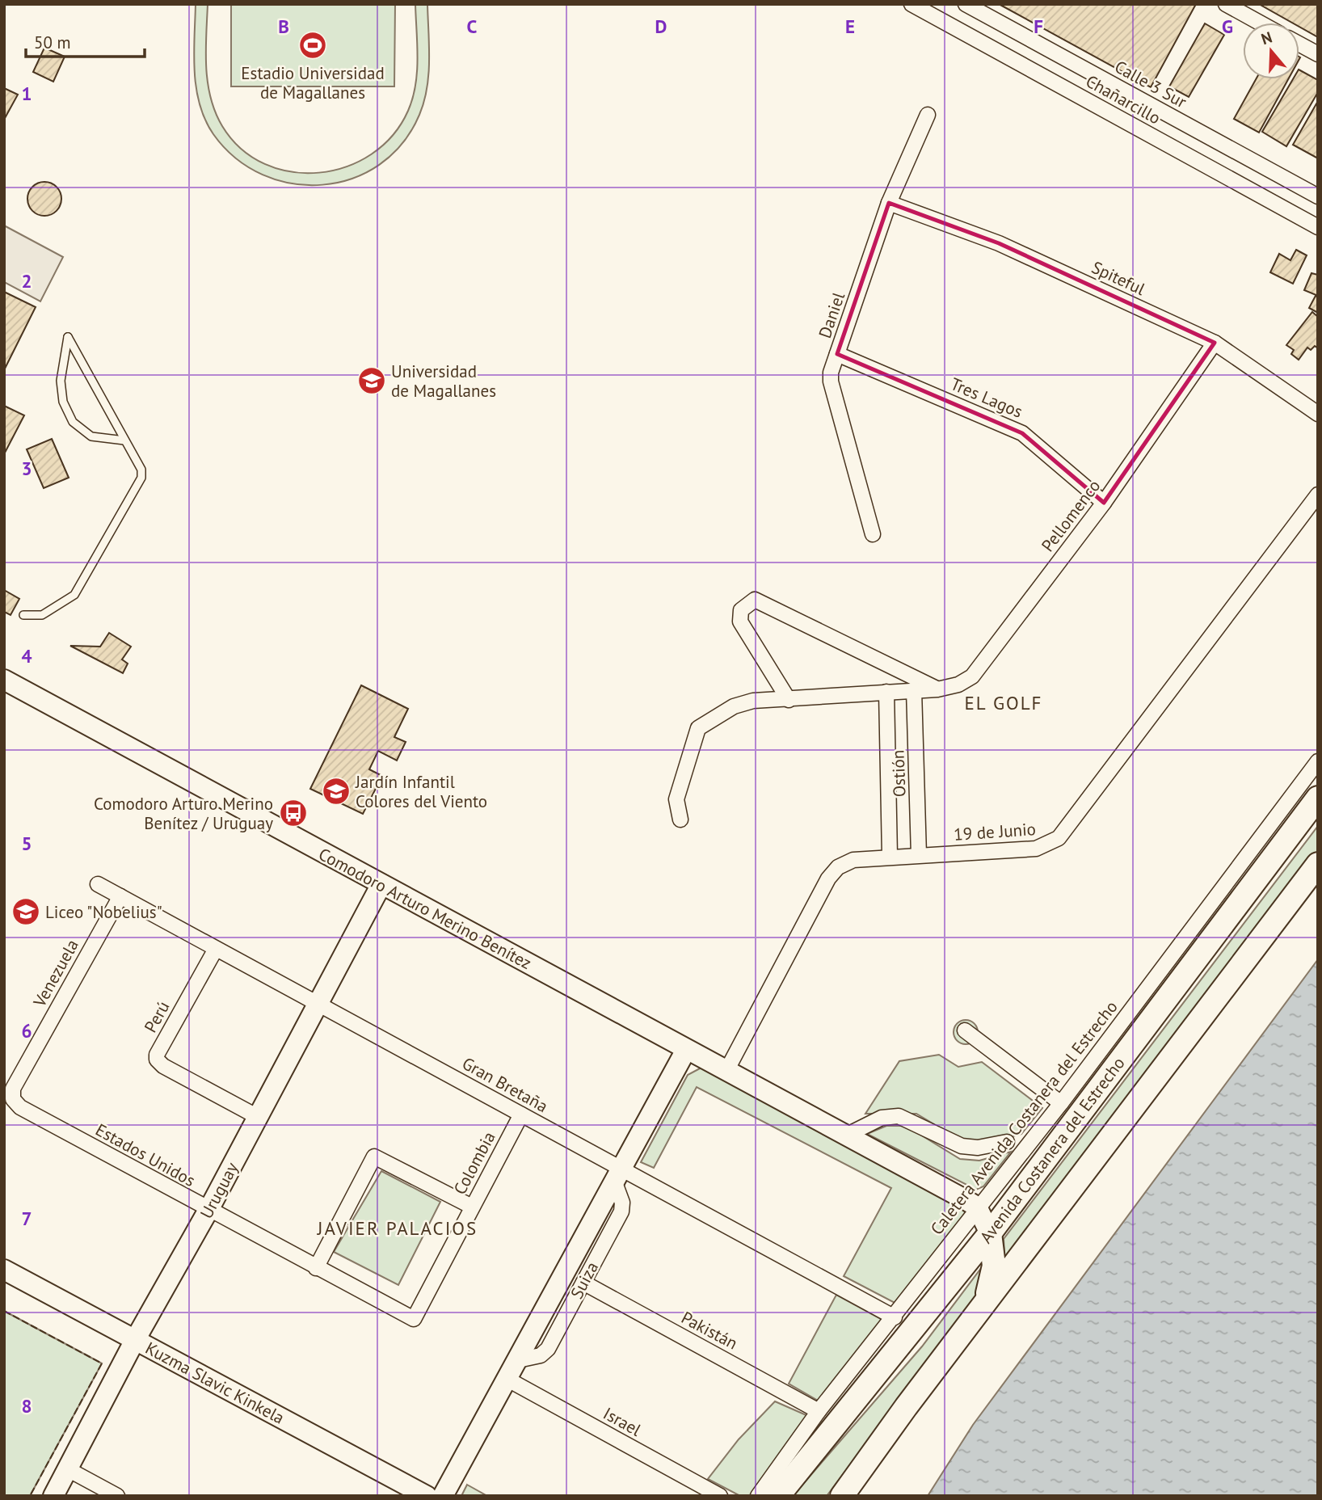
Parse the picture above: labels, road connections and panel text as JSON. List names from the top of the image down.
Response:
{
  "streets": {
    "main road": ["Avenida Costanera del Estrecho"],
    "street": [
      "Calle 3 Sur",
      "Chañarcillo",
      "Spiteful",
      "Daniel",
      "Tres Lagos",
      "Pellomenco",
      "Ostión",
      "19 de Junio",
      "Comodoro Arturo Merino Benítez",
      "Venezuela",
      "Perú",
      "Gran Bretaña",
      "Caletera Avenida Costanera del Estrecho",
      "Estados Unidos",
      "Colombia",
      "Uruguay",
      "Suiza",
      "Pakistán",
      "Kuzma Slavic Kinkela",
      "Israel"
    ]
  },
  "crossings": [
    ["Spiteful", "Daniel"],
    ["Spiteful", "Pellomenco"],
    ["Daniel", "Tres Lagos"],
    ["Tres Lagos", "Pellomenco"],
    ["Pellomenco", "Ostión"],
    ["Ostión", "19 de Junio"],
    ["19 de Junio", "Comodoro Arturo Merino Benítez"],
    ["Comodoro Arturo Merino Benítez", "Caletera Avenida Costanera del Estrecho"],
    ["Comodoro Arturo Merino Benítez", "Uruguay"],
    ["Comodoro Arturo Merino Benítez", "Suiza"],
    ["Venezuela", "Gran Bretaña"],
    ["Venezuela", "Estados Unidos"],
    ["Perú", "Gran Bretaña"],
    ["Perú", "Uruguay"],
    ["Gran Bretaña", "Caletera Avenida Costanera del Estrecho"],
    ["Gran Bretaña", "Colombia"],
    ["Gran Bretaña", "Uruguay"],
    ["Gran Bretaña", "Suiza"],
    ["Caletera Avenida Costanera del Estrecho", "Pakistán"],
    ["Estados Unidos", "Colombia"],
    ["Estados Unidos", "Uruguay"],
    ["Uruguay", "Kuzma Slavic Kinkela"],
    ["Suiza", "Pakistán"],
    ["Suiza", "Israel"]
  ],
  "districts": ["EL GOLF", "JAVIER PALACIOS"],
  "places": {
    "sports": ["Estadio Universidad de Magallanes"],
    "school or university": ["Universidad de Magallanes", "Jardín Infantil Colores del Viento", "Liceo \"Nobelius\""],
    "bus stop": ["Comodoro Arturo Merino Benítez / Uruguay"]
  },
  "scale_bar": "50 m",
  "north": "top",
  "grid": {
    "columns": [
      "B",
      "C",
      "D",
      "E",
      "F",
      "G"
    ],
    "rows": [
      "1",
      "2",
      "3",
      "4",
      "5",
      "6",
      "7",
      "8"
    ]
  }
}
